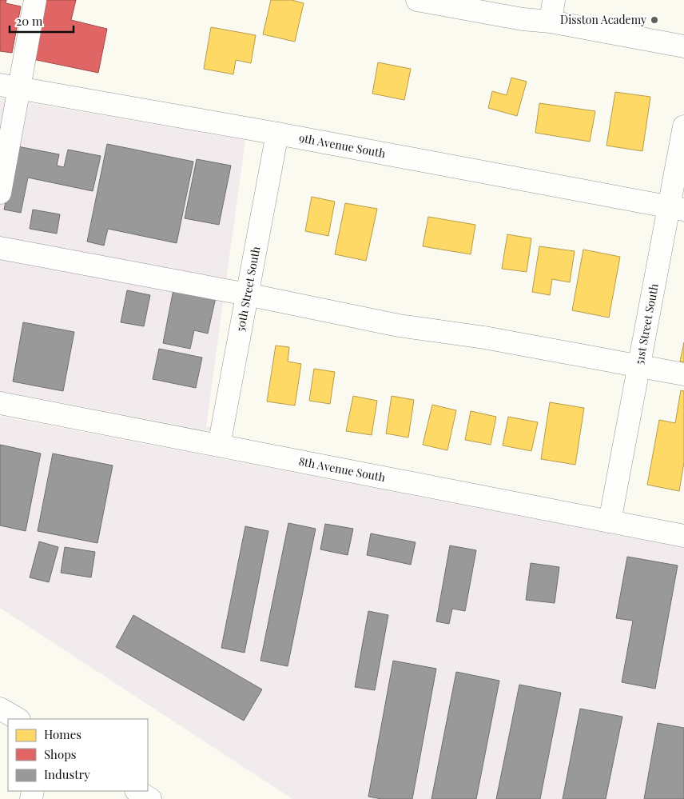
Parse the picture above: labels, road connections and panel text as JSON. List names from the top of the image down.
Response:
{
  "streets": {
    "street": [
      "9th Avenue South",
      "50th Street South",
      "51st Street South",
      "8th Avenue South"
    ]
  },
  "crossings": [
    ["9th Avenue South", "50th Street South"],
    ["9th Avenue South", "51st Street South"],
    ["50th Street South", "8th Avenue South"],
    ["51st Street South", "8th Avenue South"]
  ],
  "places": ["Disston Academy"],
  "legend": ["Homes", "Shops", "Industry"],
  "scale_bar": "20 m"
}
